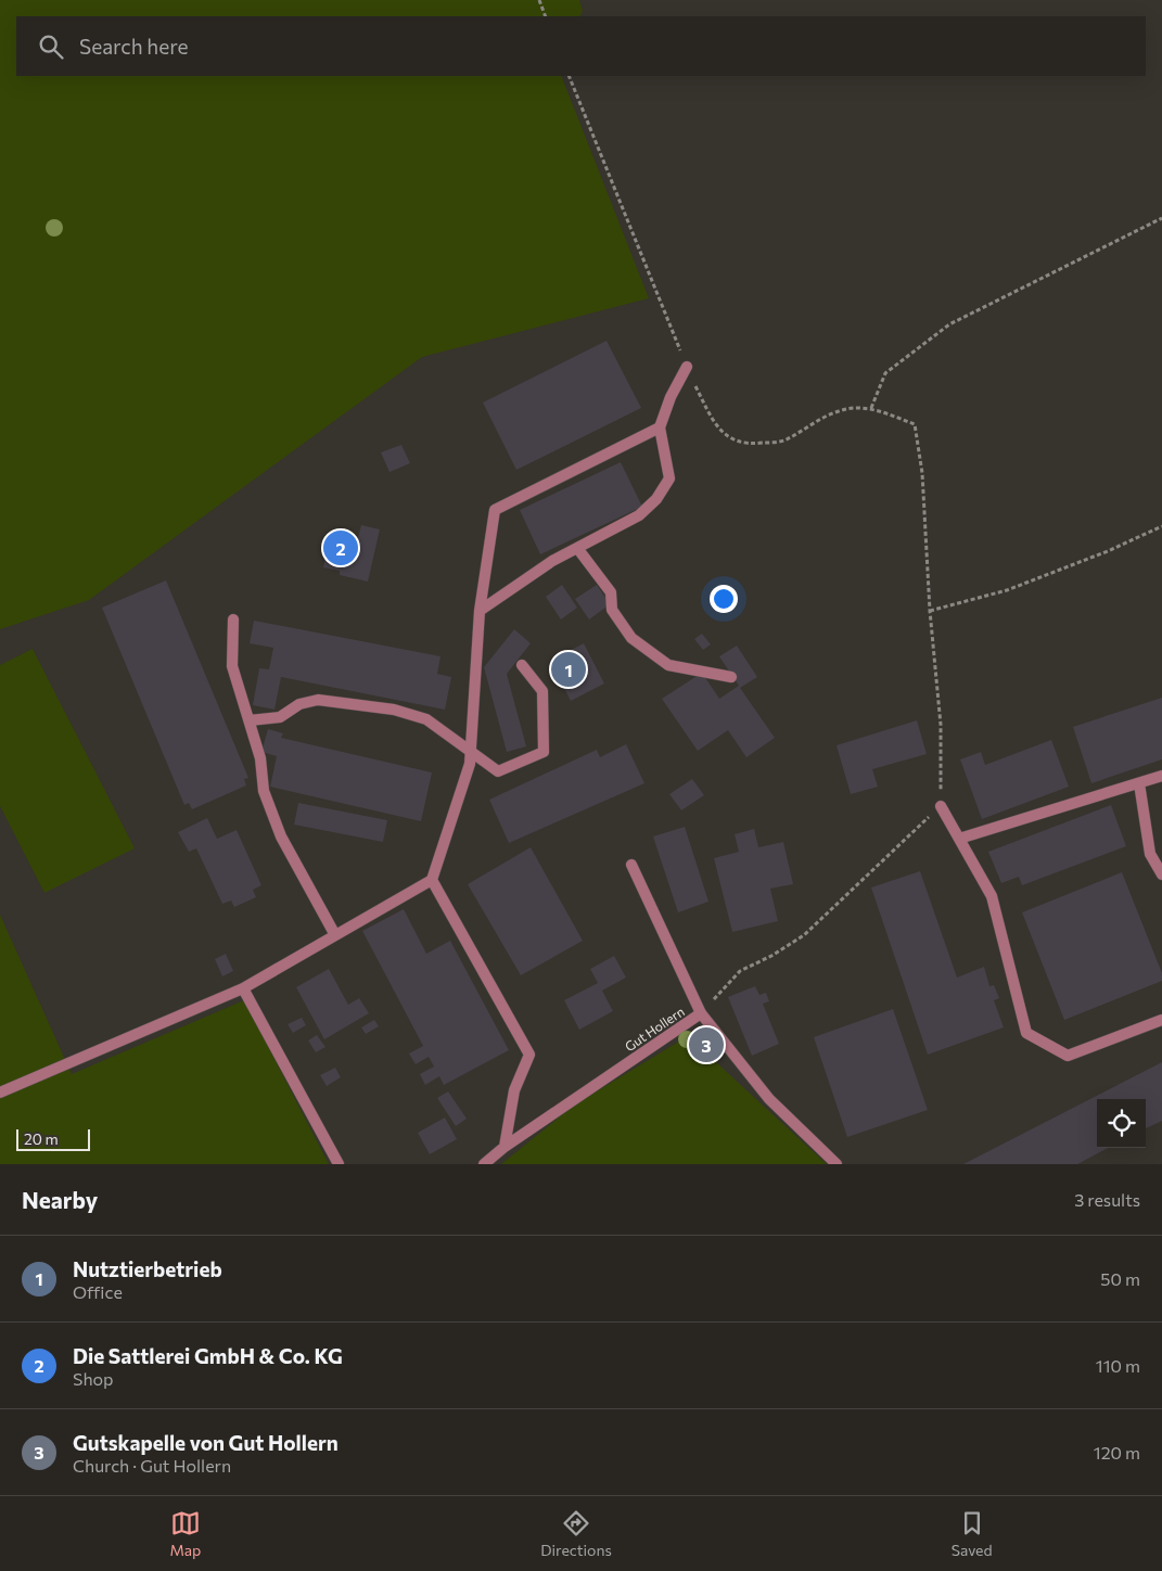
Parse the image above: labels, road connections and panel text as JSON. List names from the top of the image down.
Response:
{
  "streets": {
    "street": ["Gut Hollern"]
  },
  "scale_bar": "20 m",
  "page": {
    "search": "Search here",
    "pins": ["2", "1", "3"],
    "scale": "20 m",
    "heading": ["Nearby", "3 results"],
    "list": [
      {
        "mark": "1",
        "name": "Nutztierbetrieb",
        "note": "Office",
        "value": "50 m"
      },
      {
        "mark": "2",
        "name": "Die Sattlerei GmbH & Co. KG",
        "note": "Shop",
        "value": "110 m"
      },
      {
        "mark": "3",
        "name": "Gutskapelle von Gut Hollern",
        "note": "Church · Gut Hollern",
        "value": "120 m"
      }
    ],
    "nav": ["Map", "Directions", "Saved"]
  }
}
